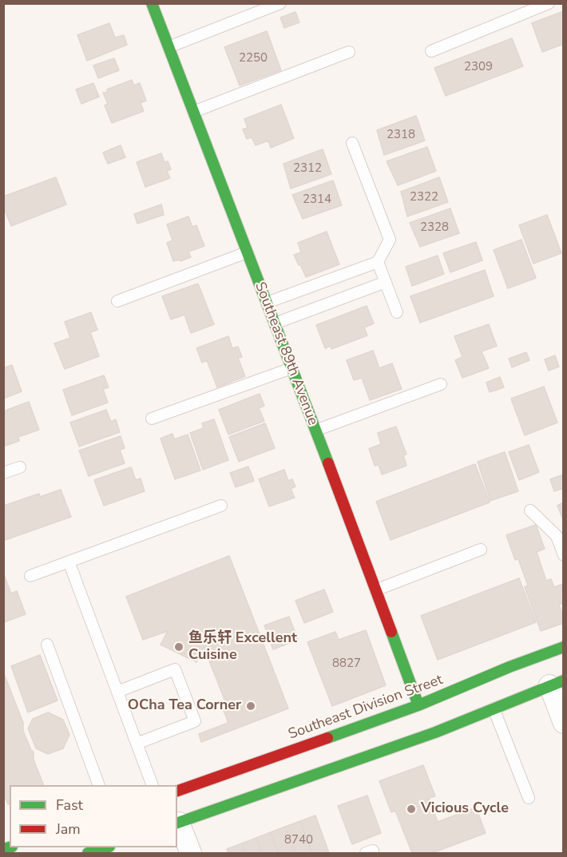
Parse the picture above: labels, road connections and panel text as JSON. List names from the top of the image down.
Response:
{
  "streets": {
    "main road": ["Southeast 89th Avenue", "Southeast Division Street"]
  },
  "crossings": [
    ["Southeast 89th Avenue", "Southeast Division Street"]
  ],
  "places": ["鱼乐轩 Excellent Cuisine", "OCha Tea Corner", "Vicious Cycle"],
  "house_numbers": [
    "2250",
    "2309",
    "2318",
    "2312",
    "2322",
    "2314",
    "2328",
    "8827",
    "8740"
  ],
  "legend": ["Fast", "Jam"]
}
